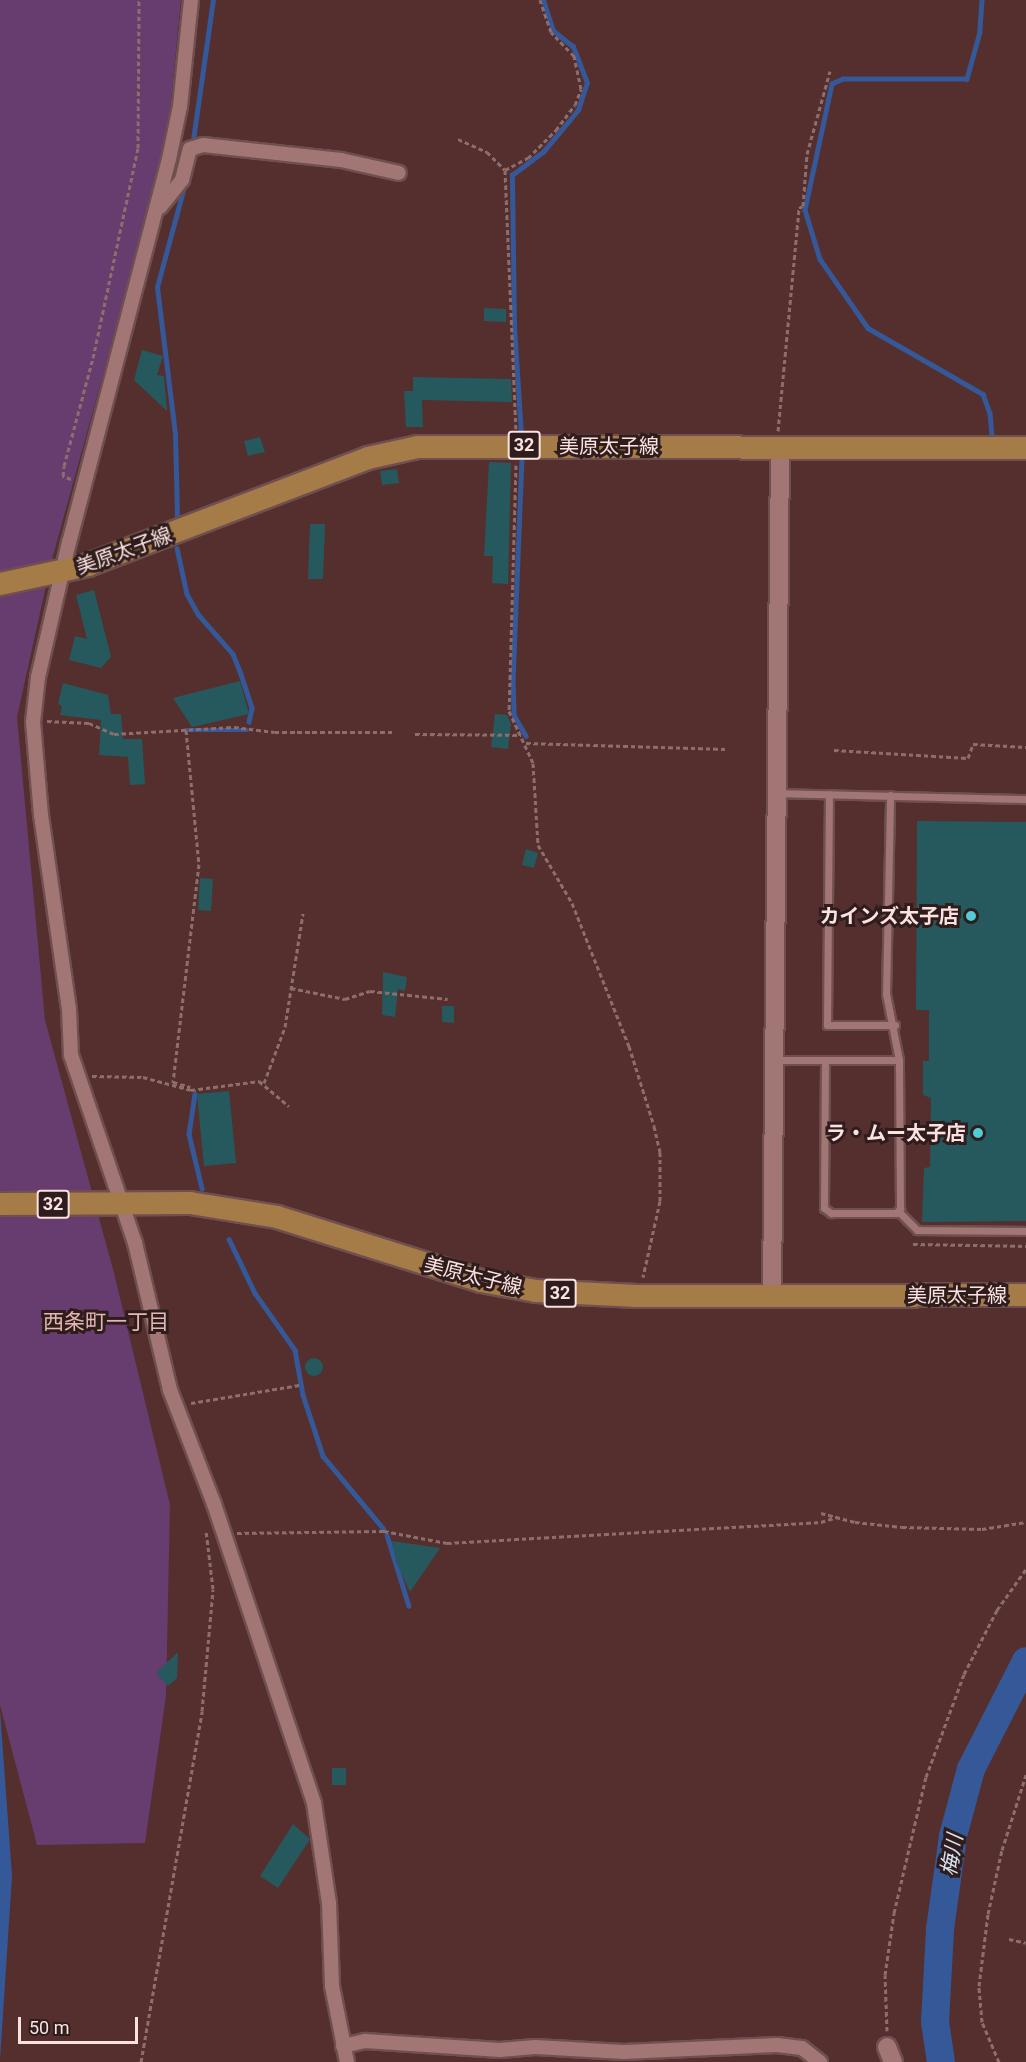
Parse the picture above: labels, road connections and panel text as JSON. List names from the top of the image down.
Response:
{
  "streets": {
    "main road": ["32", "美原太子線"]
  },
  "districts": ["西条町一丁目"],
  "water": ["梅川"],
  "places": ["カインズ太子店", "ラ・ムー太子店"],
  "scale_bar": "50 m"
}
